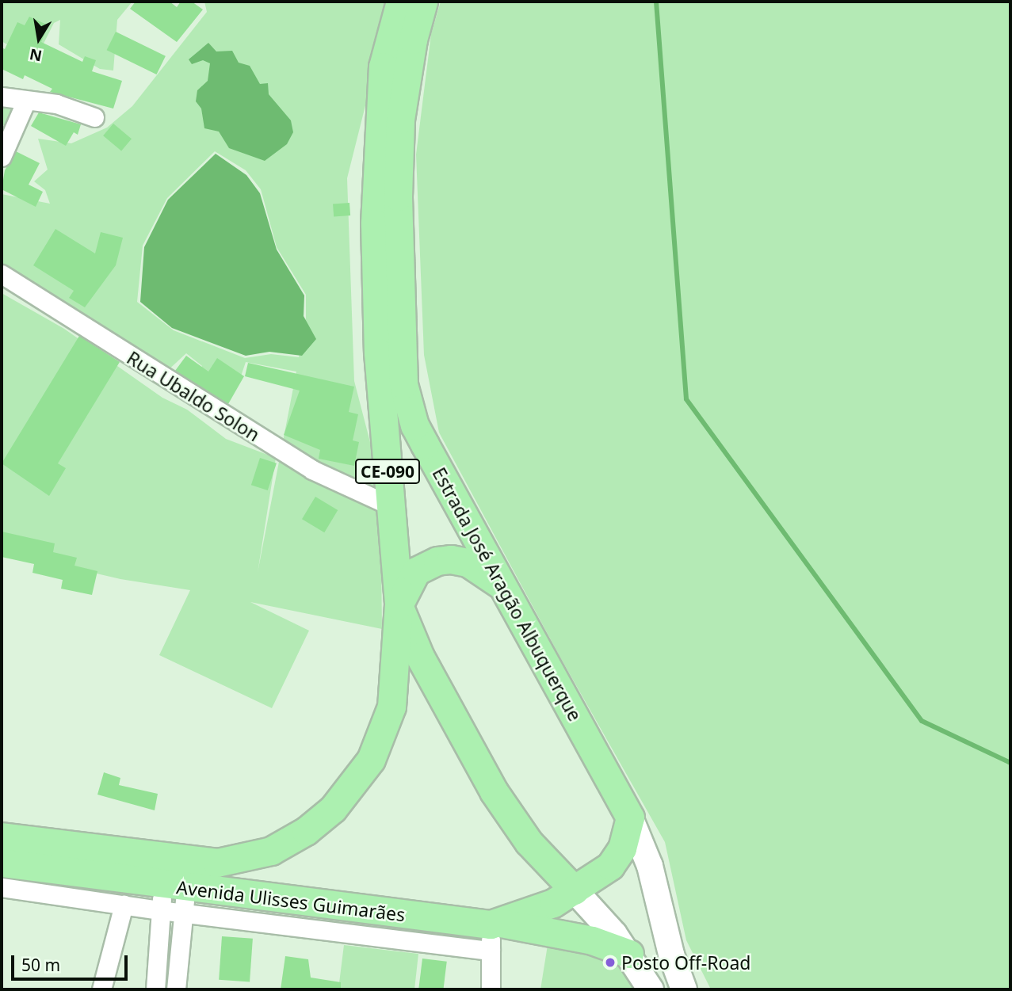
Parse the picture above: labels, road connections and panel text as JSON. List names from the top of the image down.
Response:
{
  "streets": {
    "main road": ["CE-090", "Estrada José Aragão Albuquerque", "Avenida Ulisses Guimarães"],
    "street": ["Rua Ubaldo Solon"]
  },
  "crossings": [
    ["Rua Ubaldo Solon", "CE-090"],
    ["CE-090", "Estrada José Aragão Albuquerque"],
    ["CE-090", "Avenida Ulisses Guimarães"],
    ["Estrada José Aragão Albuquerque", "Avenida Ulisses Guimarães"]
  ],
  "places": ["Posto Off-Road"],
  "scale_bar": "50 m",
  "north": "bottom"
}
